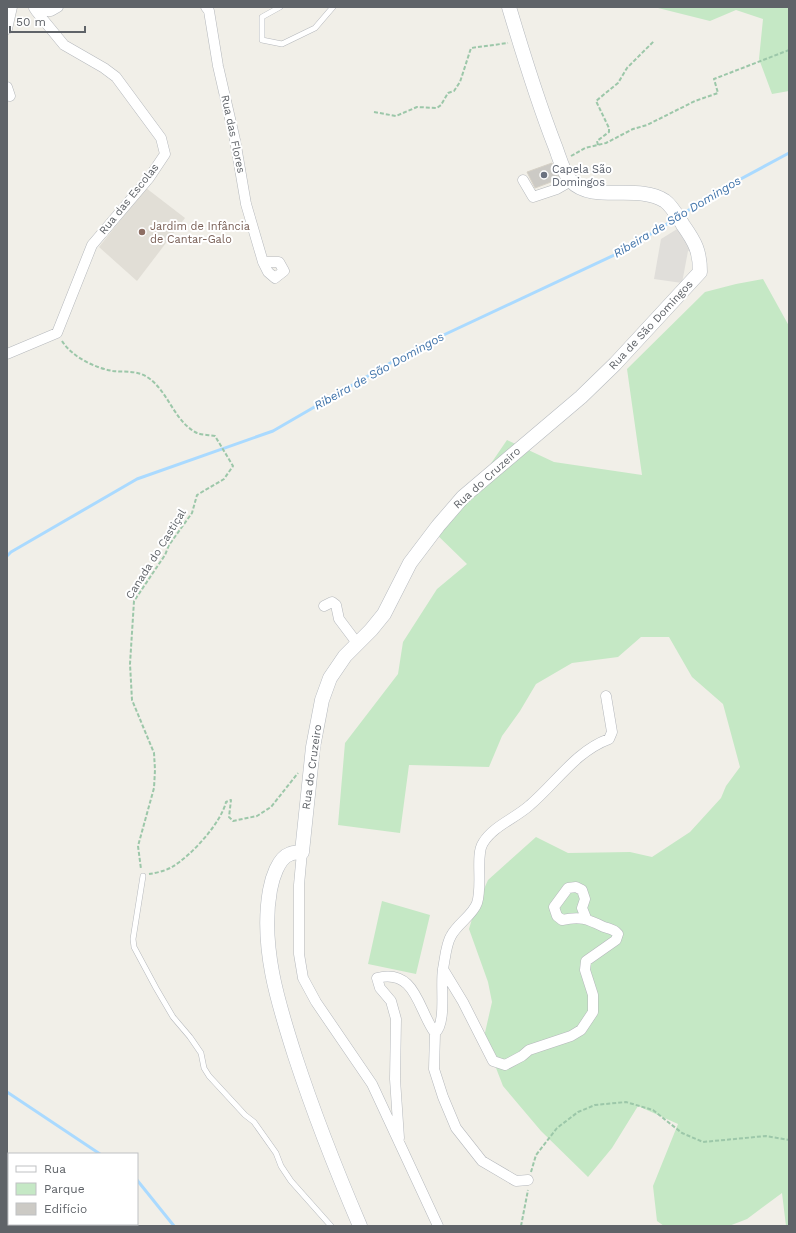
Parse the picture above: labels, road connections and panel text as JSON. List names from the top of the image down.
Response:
{
  "streets": {
    "street": [
      "Rua das Flores",
      "Rua das Escolas",
      "Rua de São Domingos",
      "Rua do Cruzeiro"
    ],
    "path": ["Canada do Castiçal"]
  },
  "crossings": [
    ["Rua das Escolas", "Canada do Castiçal"],
    ["Rua de São Domingos", "Rua do Cruzeiro"]
  ],
  "water": ["Ribeira de São Domingos"],
  "places": ["Capela São Domingos", "Jardim de Infância de Cantar-Galo"],
  "legend": ["Rua", "Parque", "Edifício"],
  "scale_bar": "50 m"
}
